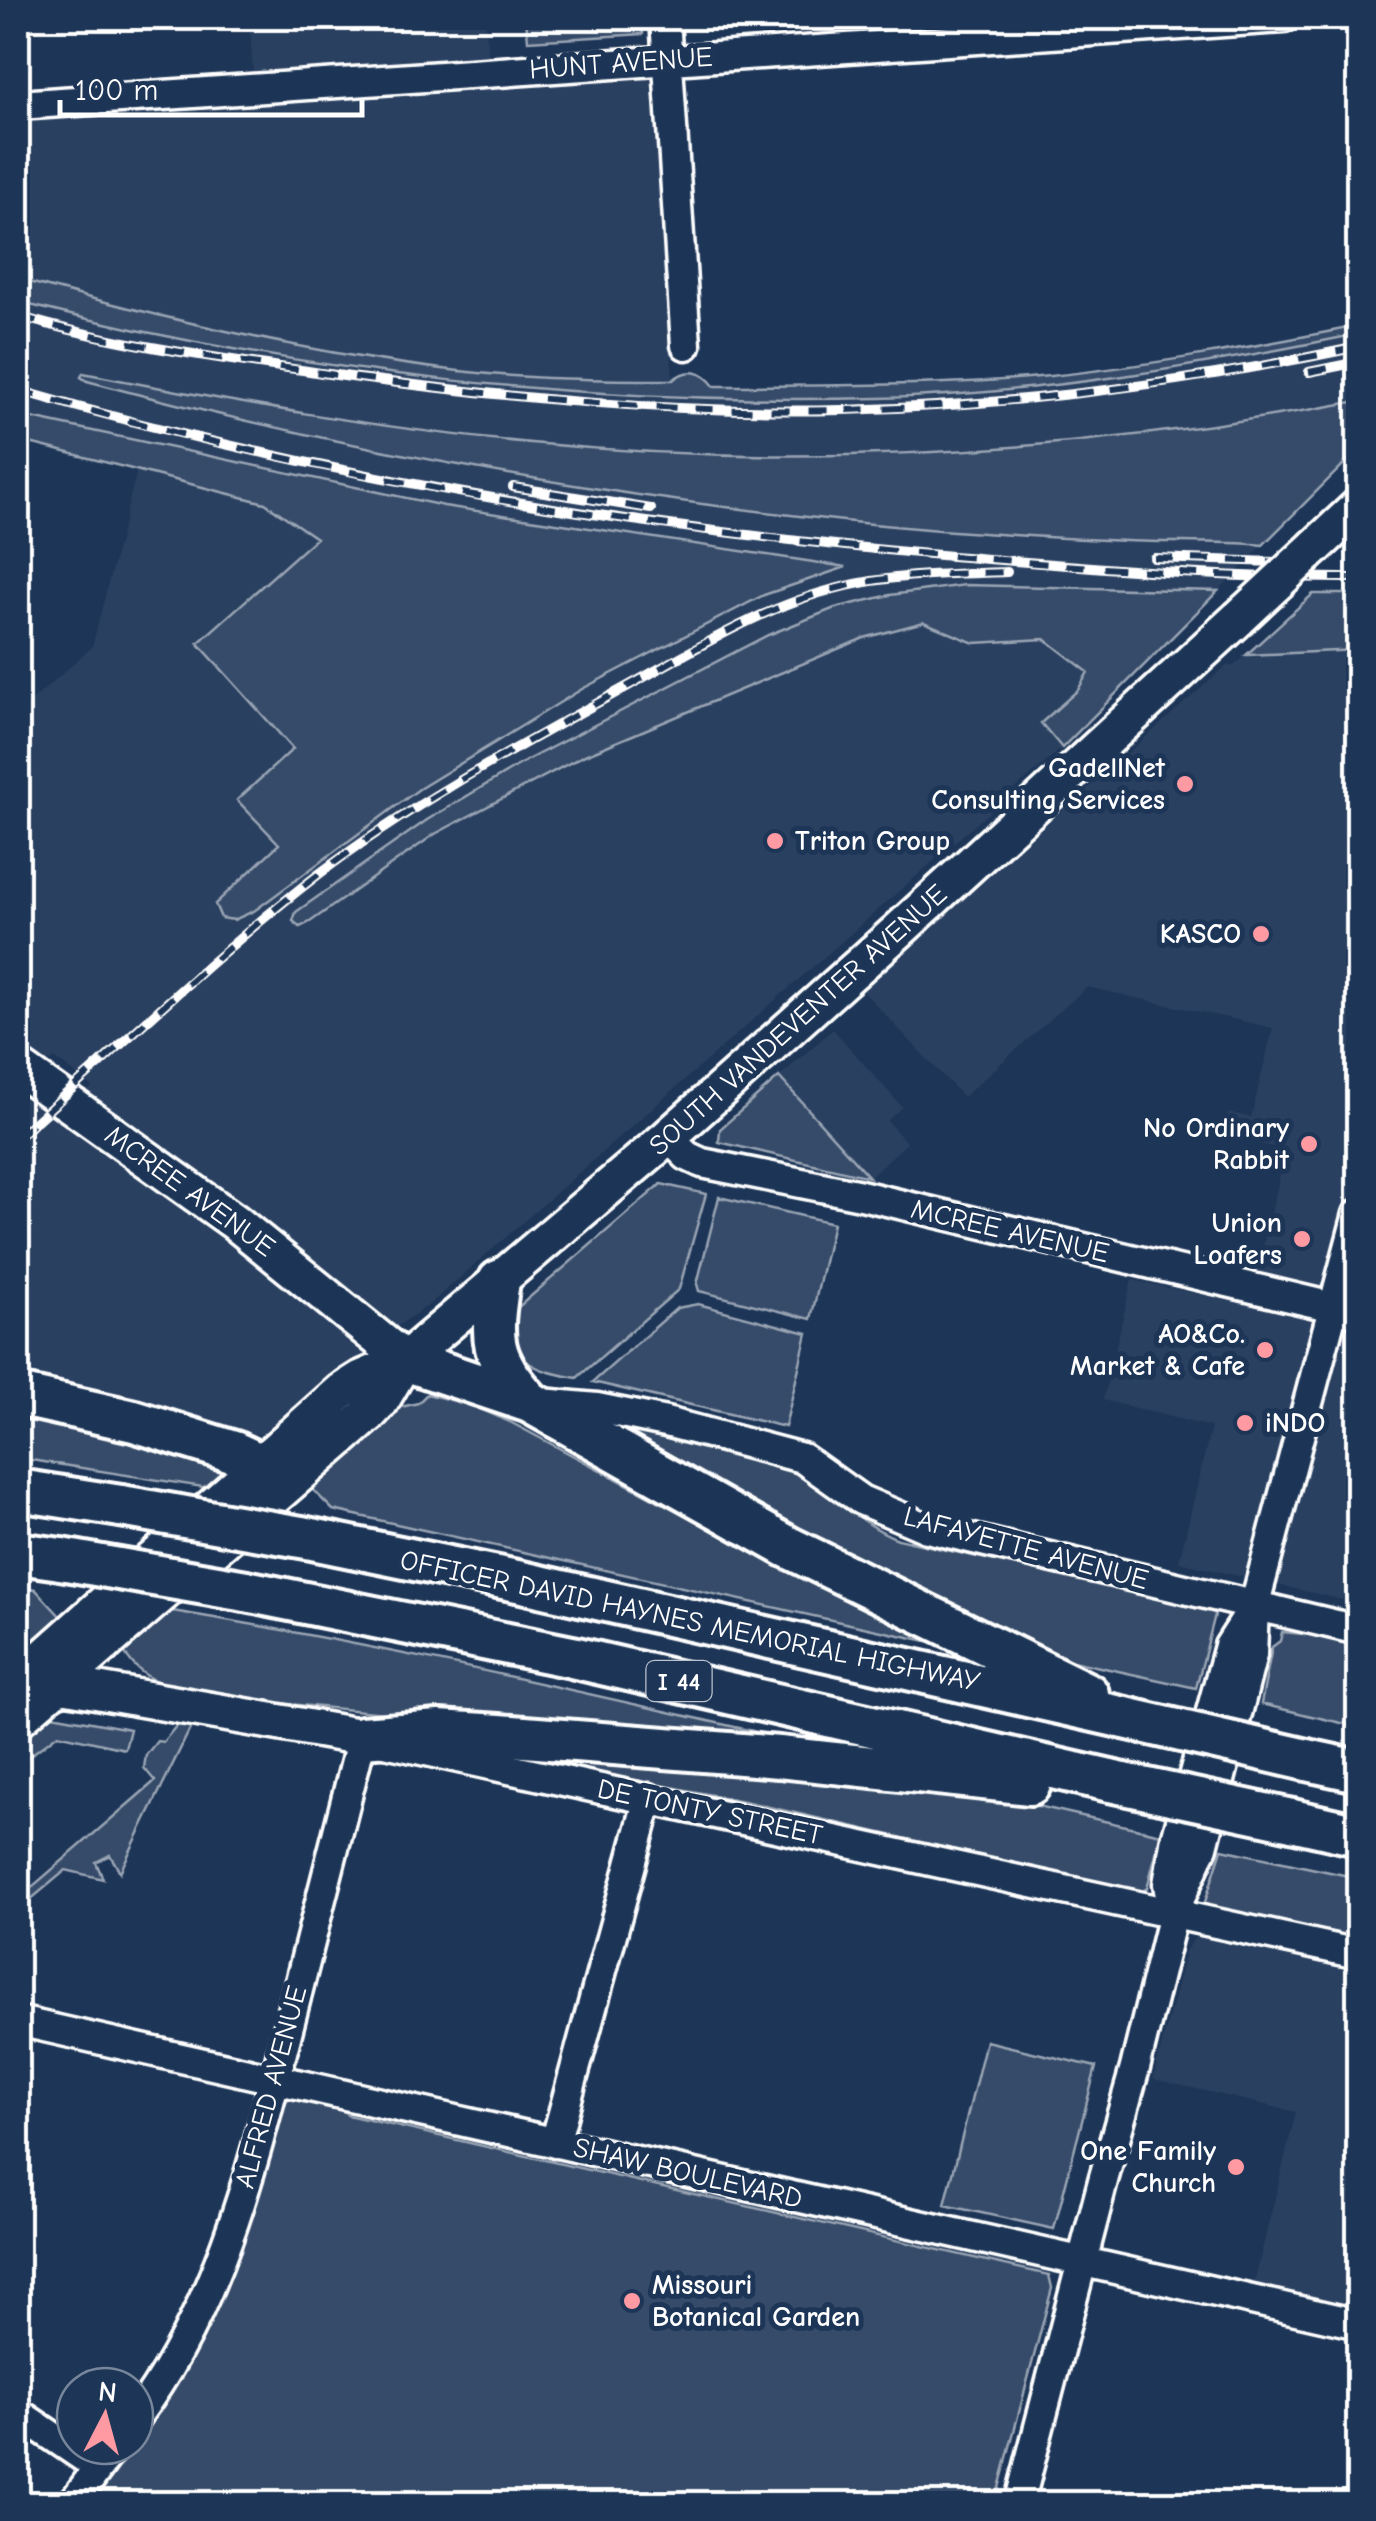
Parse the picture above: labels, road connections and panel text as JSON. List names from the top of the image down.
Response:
{
  "streets": {
    "highway": ["OFFICER DAVID HAYNES MEMORIAL HIGHWAY", "I 44"],
    "main road": ["SOUTH VANDEVENTER AVENUE", "MCREE AVENUE", "DE TONTY STREET"],
    "street": [
      "HUNT AVENUE",
      "LAFAYETTE AVENUE",
      "ALFRED AVENUE",
      "SHAW BOULEVARD"
    ]
  },
  "crossings": [
    ["SOUTH VANDEVENTER AVENUE", "MCREE AVENUE"],
    ["SOUTH VANDEVENTER AVENUE", "DE TONTY STREET"],
    ["DE TONTY STREET", "ALFRED AVENUE"],
    ["ALFRED AVENUE", "SHAW BOULEVARD"]
  ],
  "places": [
    "GadellNet Consulting Services",
    "Triton Group",
    "KASCO",
    "No Ordinary Rabbit",
    "Union Loafers",
    "AO&Co. Market & Cafe",
    "iNDO",
    "One Family Church",
    "Missouri Botanical Garden"
  ],
  "scale_bar": "100 m",
  "north": "top"
}
